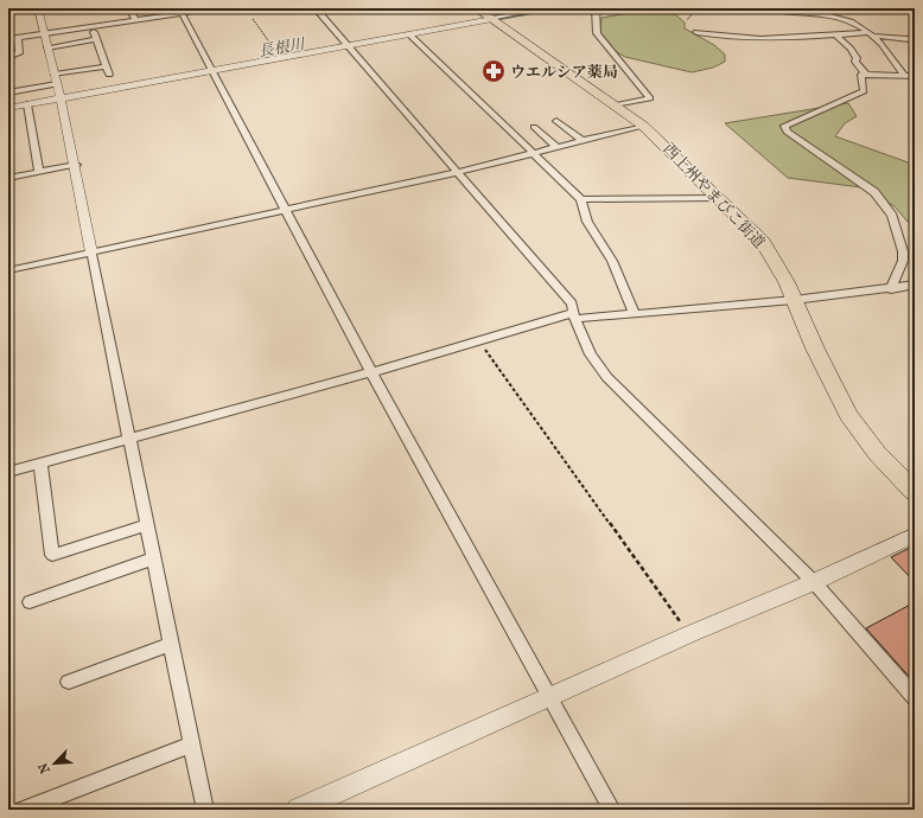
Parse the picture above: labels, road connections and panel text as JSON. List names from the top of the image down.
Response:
{
  "streets": {
    "highway": ["西上州やまびこ街道"]
  },
  "water": ["長根川"],
  "places": {
    "pharmacy": ["ウエルシア薬局"]
  },
  "north": "bottom left"
}
